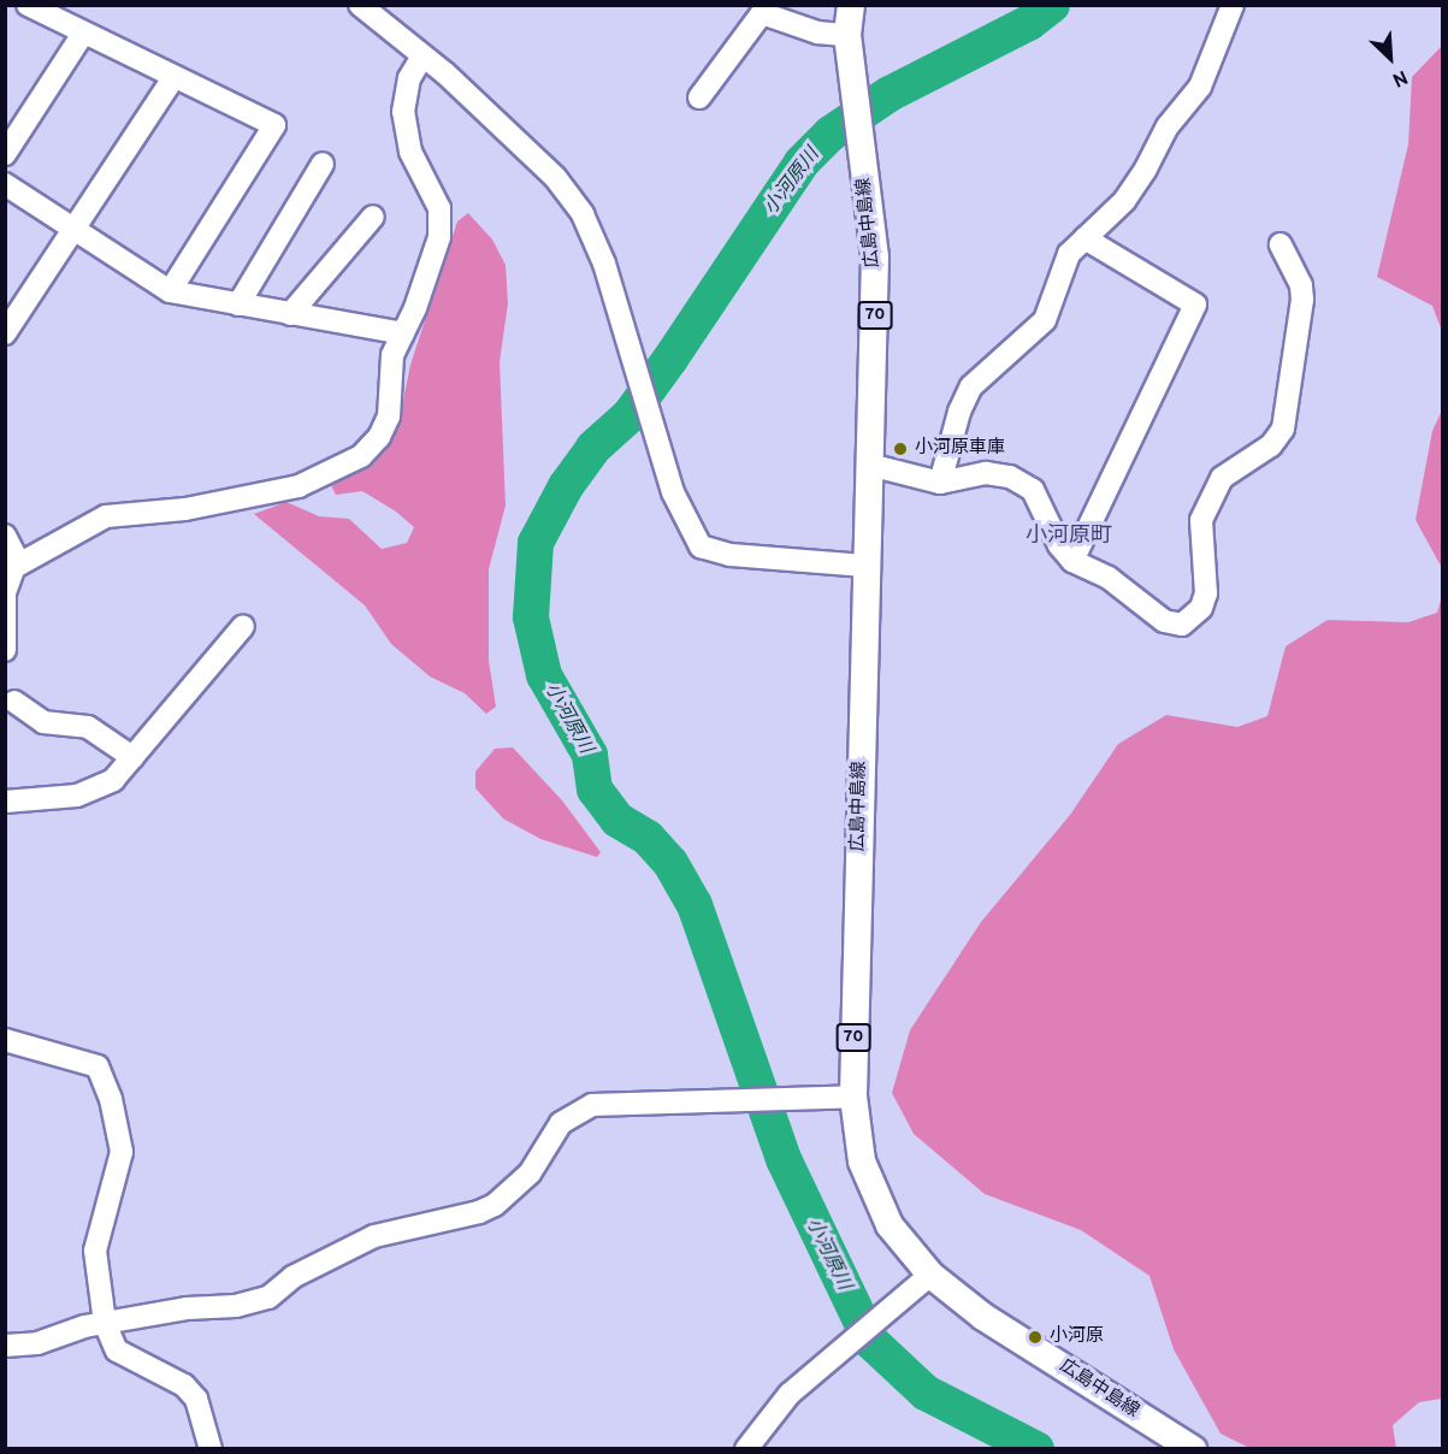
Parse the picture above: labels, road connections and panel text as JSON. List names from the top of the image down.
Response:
{
  "streets": {
    "main road": ["広島中島線", "70"]
  },
  "districts": ["小河原町"],
  "water": ["小河原川"],
  "places": ["小河原車庫", "小河原"],
  "north": "bottom right"
}
